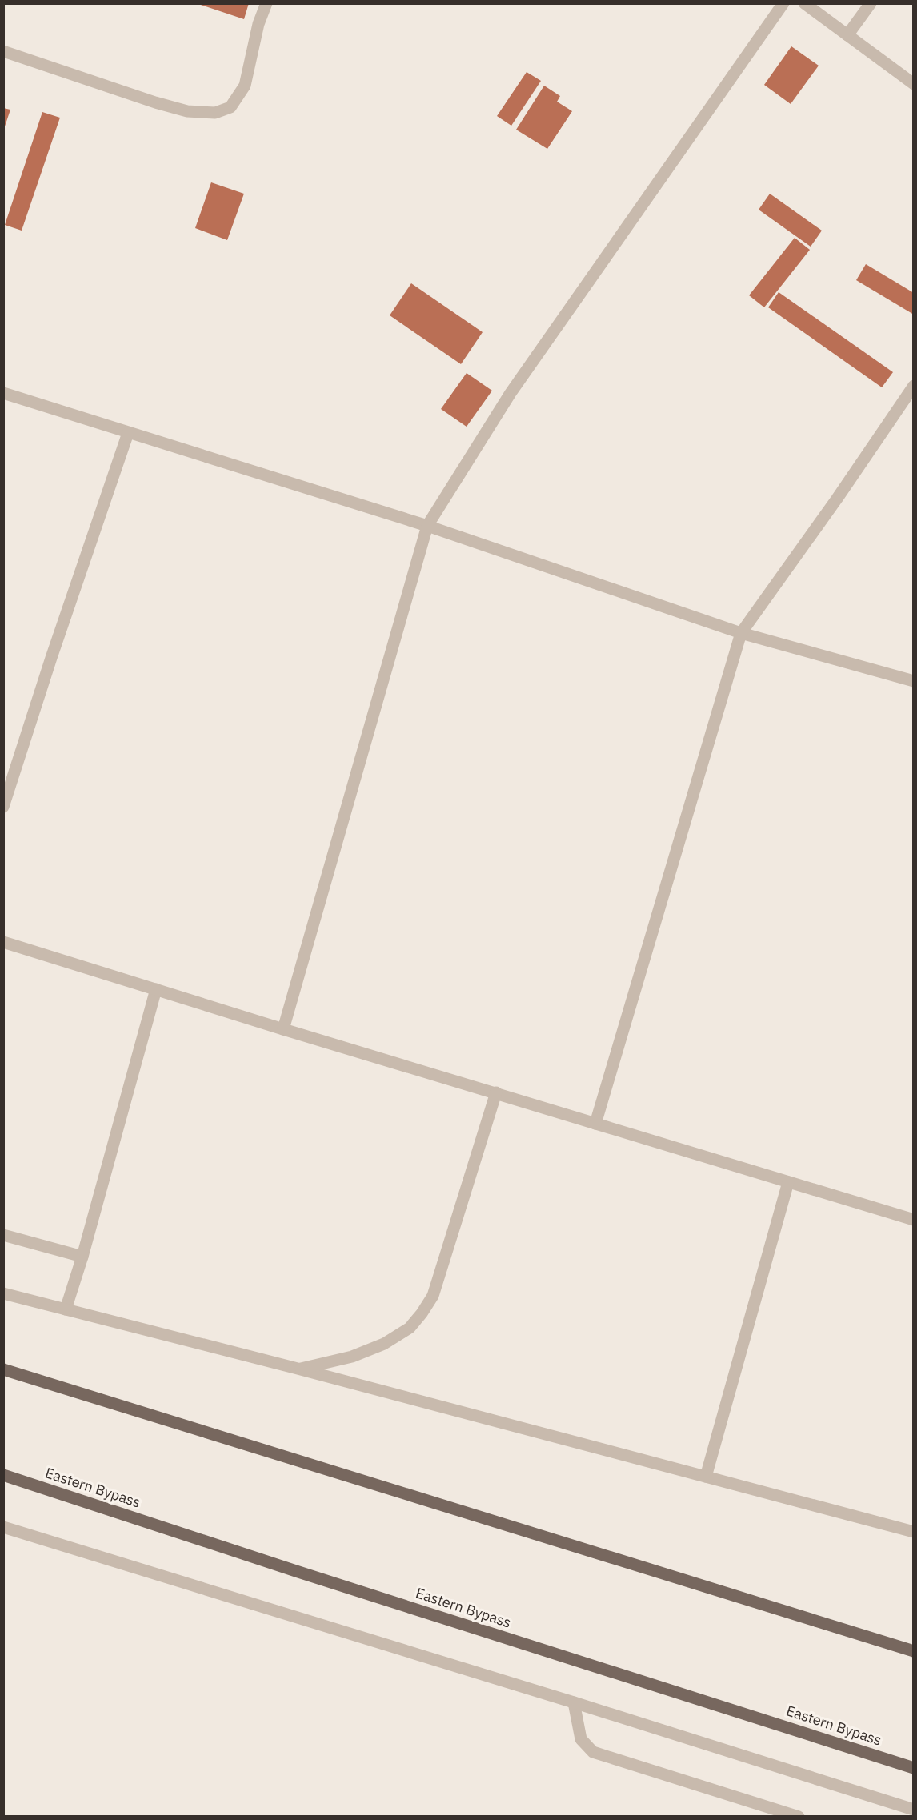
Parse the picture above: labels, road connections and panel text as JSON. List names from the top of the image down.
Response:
{
  "streets": {
    "main road": ["Eastern Bypass"]
  }
}
